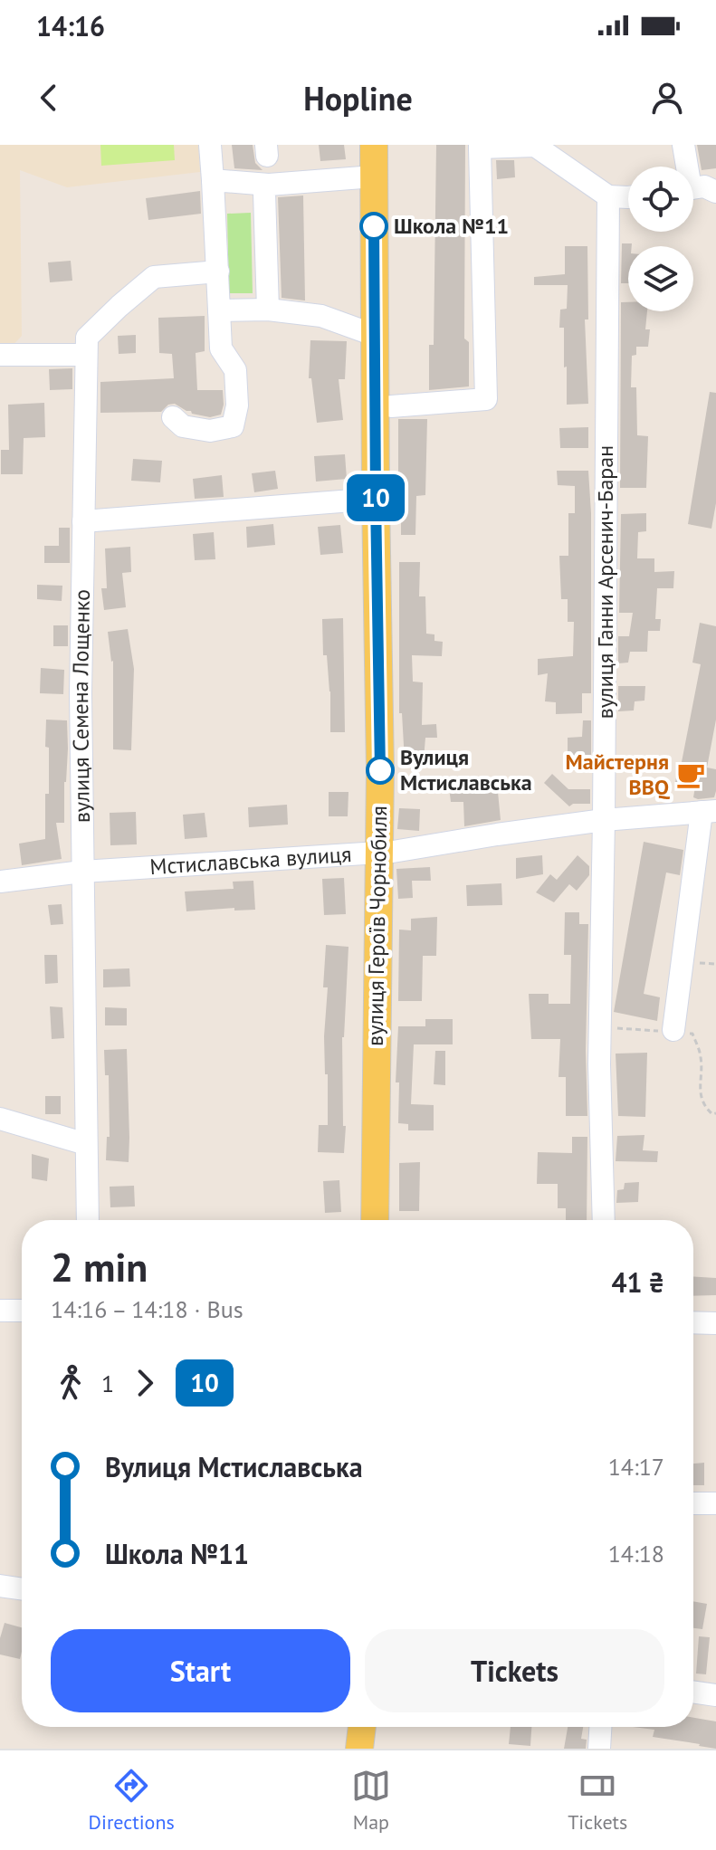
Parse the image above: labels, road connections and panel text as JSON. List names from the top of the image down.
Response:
{
  "streets": {
    "main road": ["вулиця Героїв Чорнобиля"],
    "street": ["вулиця Ганни Арсенич-Баран", "вулиця Семена Лощенко", "Мстиславська вулиця"]
  },
  "crossings": [
    ["вулиця Ганни Арсенич-Баран", "Мстиславська вулиця"],
    ["вулиця Семена Лощенко", "Мстиславська вулиця"],
    ["Мстиславська вулиця", "вулиця Героїв Чорнобиля"]
  ],
  "places": {
    "other": ["Школа №11", "Вулиця Мстиславська"],
    "cafe": ["Майстерня BBQ"]
  },
  "lines": ["bus line 10"],
  "page": {
    "status": "14:16",
    "header": "Hopline",
    "on_map": "10",
    "heading": ["2 min", "14:16 – 14:18 · Bus", "41 ₴"],
    "legs": ["1", "10"],
    "list": [
      {
        "name": "Вулиця Мстиславська",
        "value": "14:17"
      },
      {
        "name": "Школа №11",
        "value": "14:18"
      }
    ],
    "buttons": ["Start", "Tickets"],
    "tabs": ["Directions", "Map", "Tickets"]
  }
}
